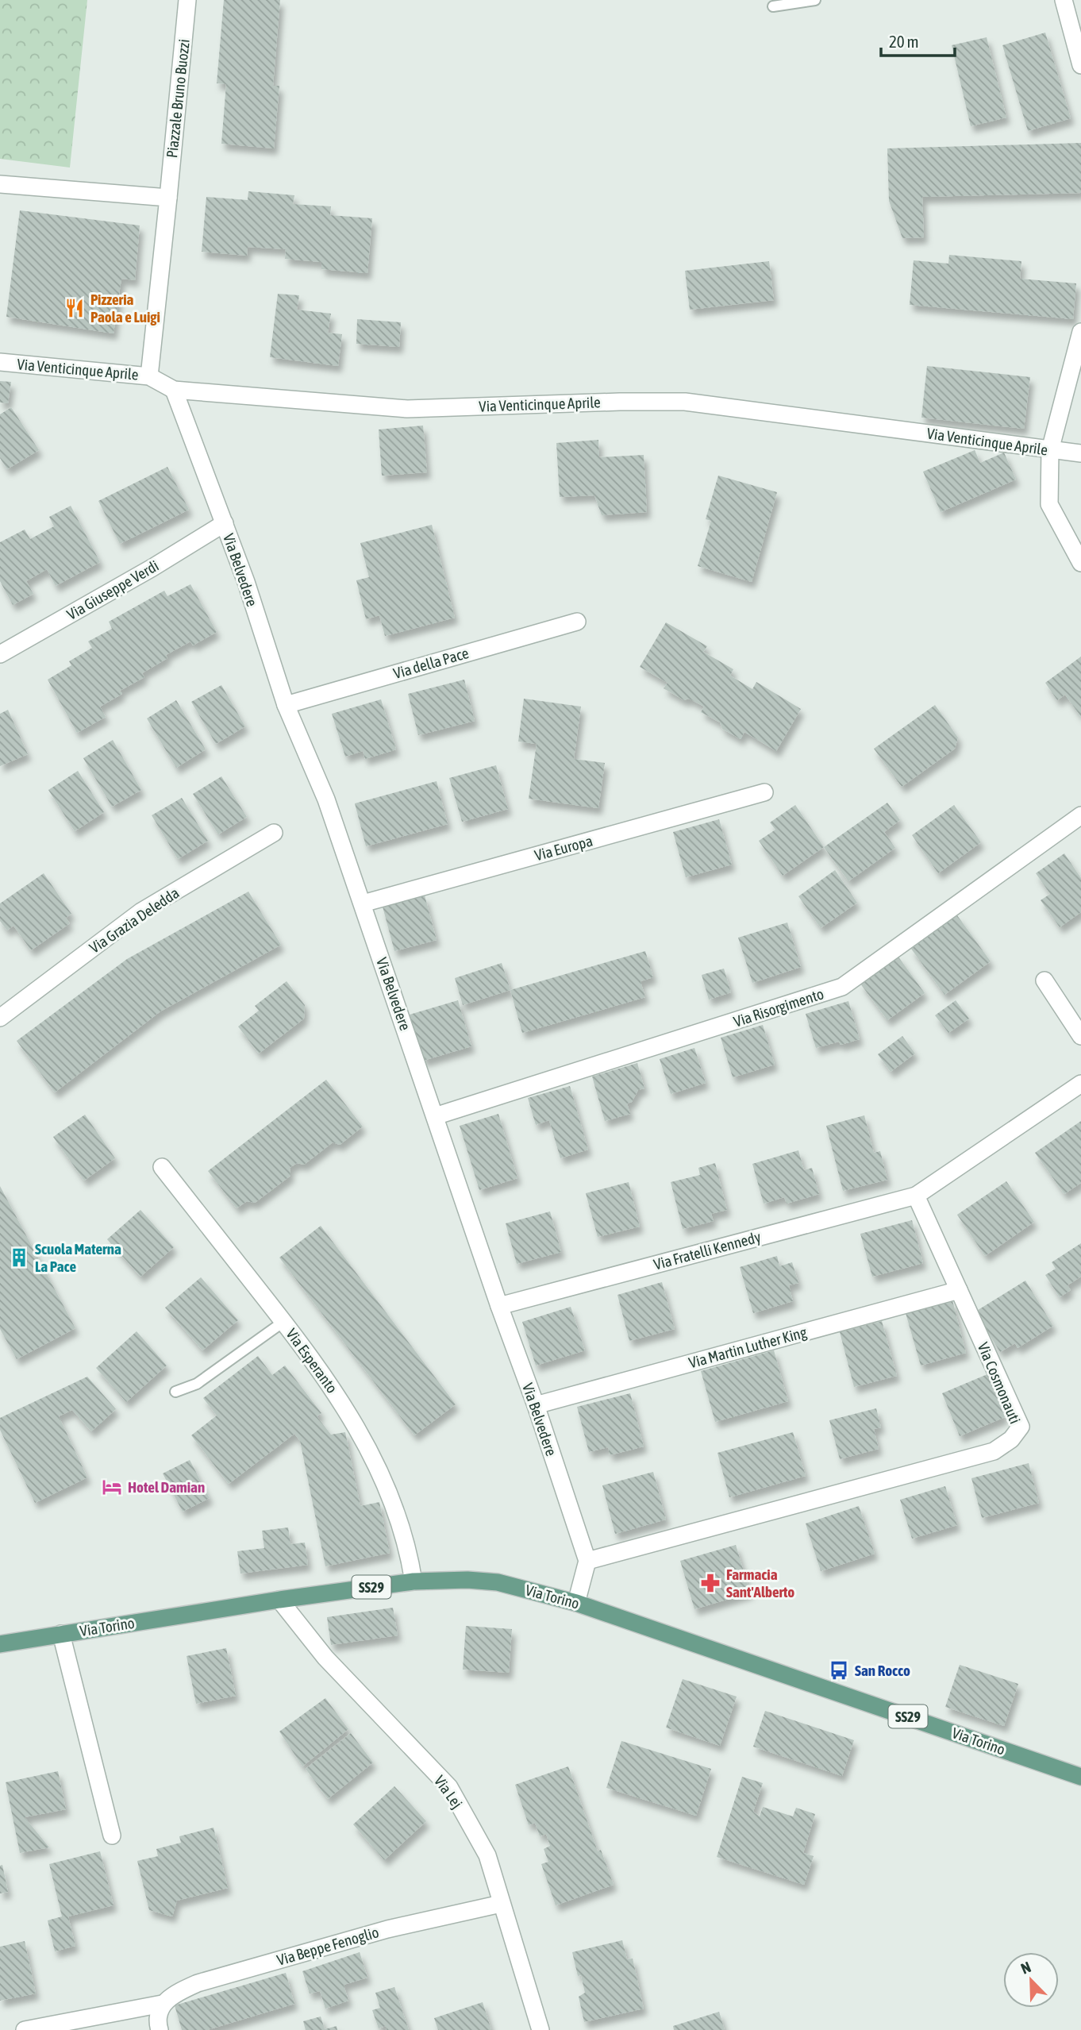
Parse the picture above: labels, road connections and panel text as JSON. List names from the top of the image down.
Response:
{
  "streets": {
    "main road": ["SS29", "Via Torino"],
    "street": [
      "Piazzale Bruno Buozzi",
      "Via Venticinque Aprile",
      "Via Belvedere",
      "Via Giuseppe Verdi",
      "Via della Pace",
      "Via Europa",
      "Via Grazia Deledda",
      "Via Risorgimento",
      "Via Fratelli Kennedy",
      "Via Martin Luther King",
      "Via Esperanto",
      "Via Cosmonauti",
      "Via Lej",
      "Via Beppe Fenoglio"
    ]
  },
  "crossings": [
    ["Via Venticinque Aprile", "Via Belvedere"],
    ["Via Belvedere", "Via Giuseppe Verdi"],
    ["Via Belvedere", "Via della Pace"],
    ["Via Belvedere", "Via Europa"],
    ["Via Belvedere", "Via Risorgimento"],
    ["Via Belvedere", "Via Fratelli Kennedy"],
    ["Via Belvedere", "Via Martin Luther King"],
    ["Via Belvedere", "Via Cosmonauti"],
    ["Via Fratelli Kennedy", "Via Cosmonauti"],
    ["Via Martin Luther King", "Via Cosmonauti"],
    ["Via Esperanto", "Via Torino"],
    ["Via Torino", "Via Lej"],
    ["Via Lej", "Via Beppe Fenoglio"]
  ],
  "places": {
    "restaurant": ["Pizzeria Paola e Luigi"],
    "building": ["Scuola Materna La Pace"],
    "hotel": ["Hotel Damian"],
    "pharmacy": ["Farmacia Sant'Alberto"],
    "bus stop": ["San Rocco"]
  },
  "scale_bar": "20 m",
  "north": "top left"
}
